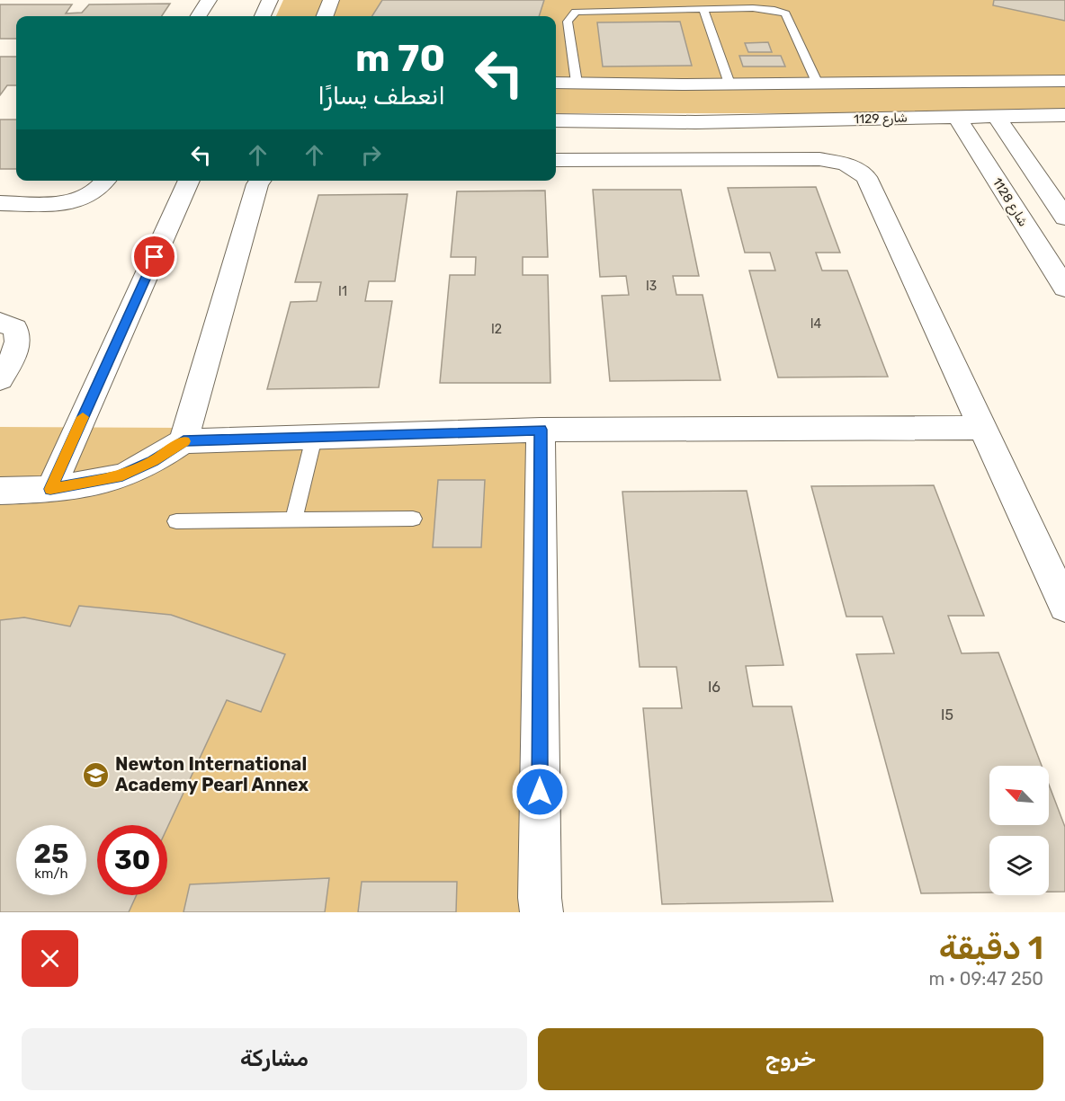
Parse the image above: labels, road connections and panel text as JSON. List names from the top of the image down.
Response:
{
  "streets": {
    "street": ["شارع 1129", "شارع 1128"]
  },
  "crossings": [
    ["شارع 1129", "شارع 1128"]
  ],
  "places": {
    "school or university": ["Newton International Academy Pearl Annex"]
  },
  "house_numbers": [
    "I3",
    "I1",
    "I4",
    "I2",
    "I6",
    "I5"
  ],
  "north": "top left",
  "page": {
    "turn": ["70 m", "انعطف يسارًا"],
    "speed": "25 km/h",
    "limit": "30",
    "heading": ["1 دقيقة", "250 m · 09:47"],
    "buttons": ["خروج", "مشاركة"]
  }
}
